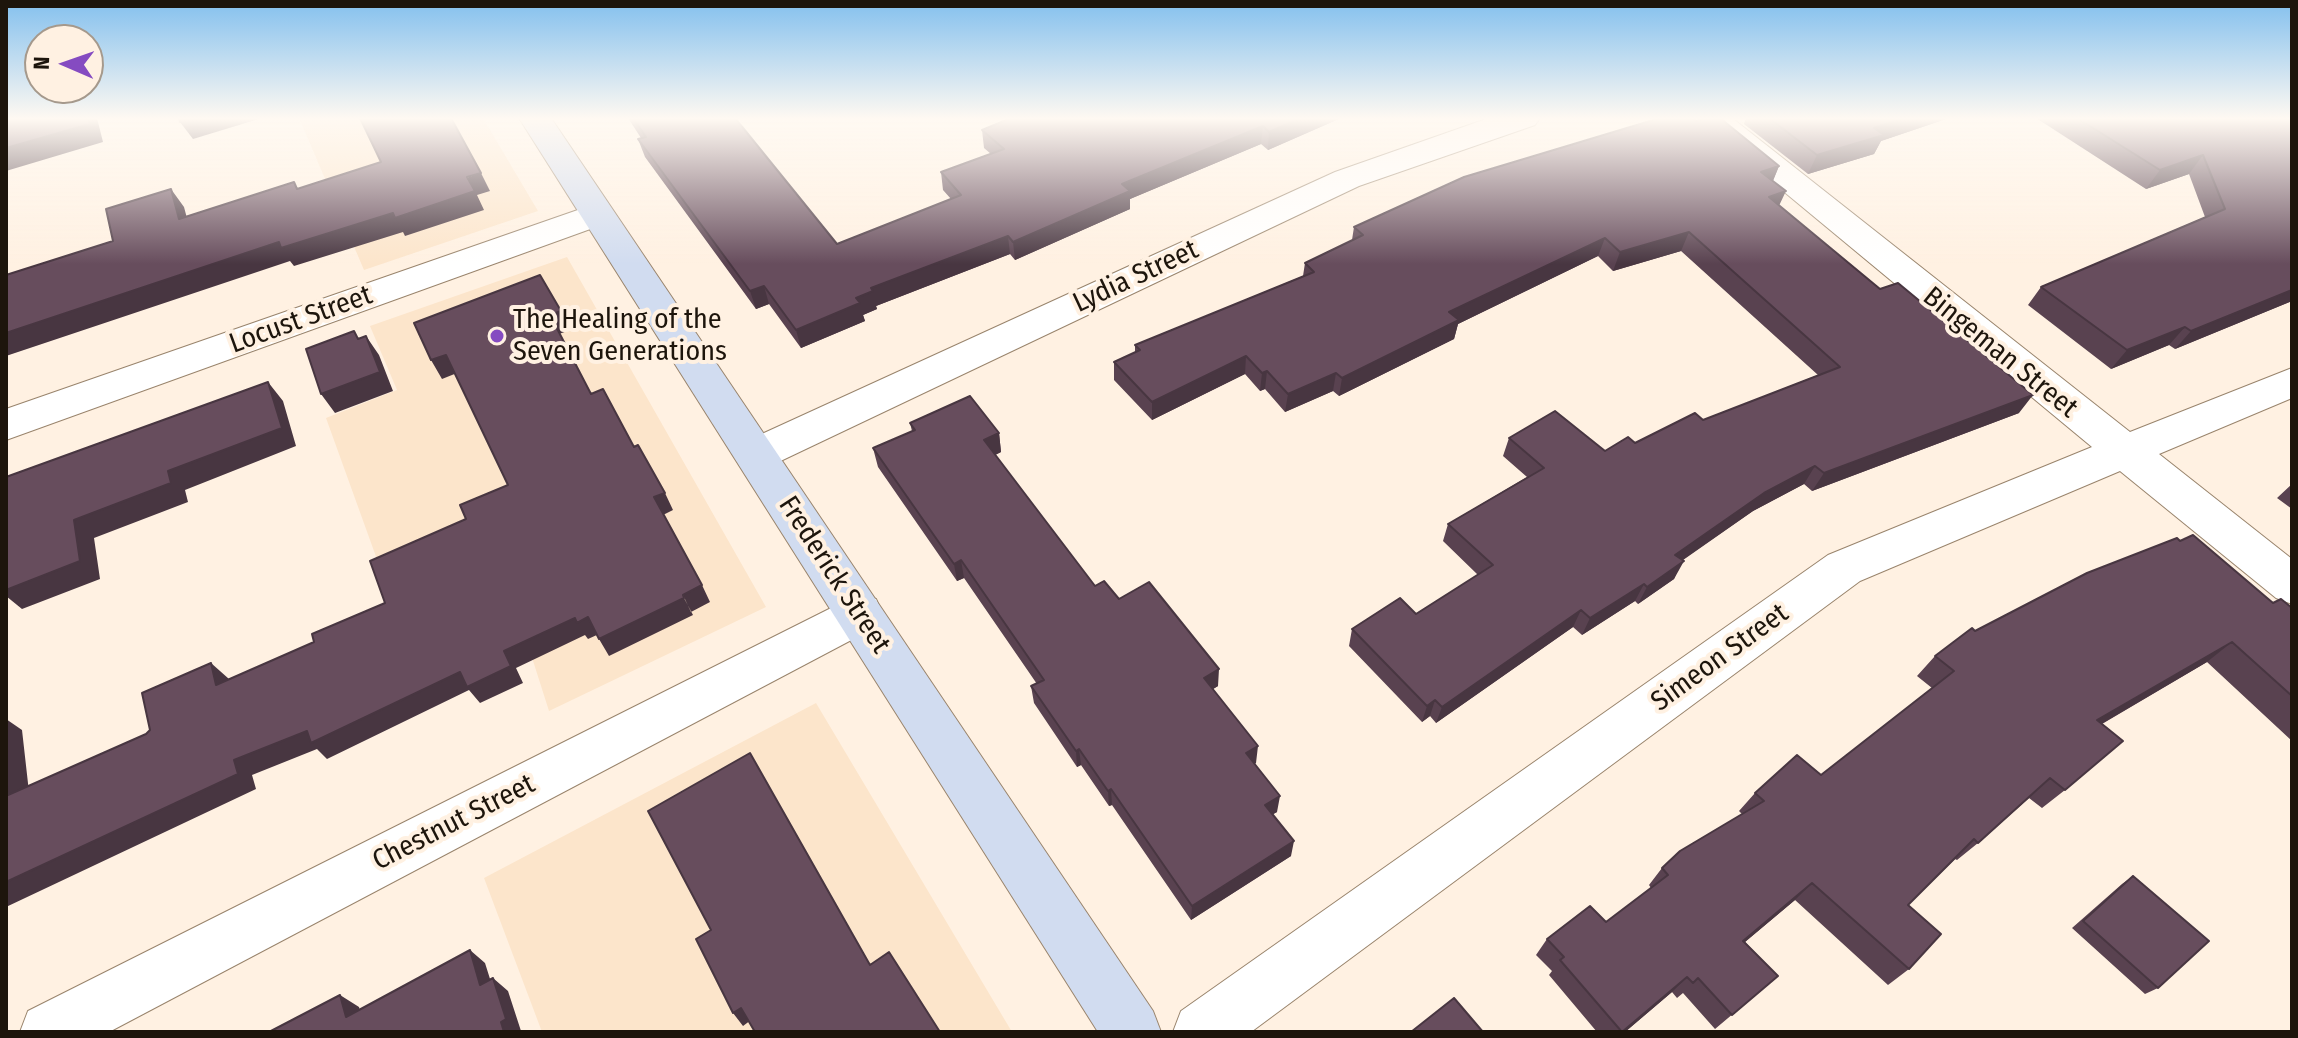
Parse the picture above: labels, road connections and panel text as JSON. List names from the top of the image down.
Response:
{
  "streets": {
    "main road": ["Frederick Street"],
    "street": [
      "Lydia Street",
      "Locust Street",
      "Bingeman Street",
      "Simeon Street",
      "Chestnut Street"
    ]
  },
  "crossings": [
    ["Lydia Street", "Frederick Street"],
    ["Locust Street", "Frederick Street"],
    ["Bingeman Street", "Simeon Street"],
    ["Frederick Street", "Chestnut Street"]
  ],
  "places": ["The Healing of the Seven Generations"],
  "north": "left"
}
